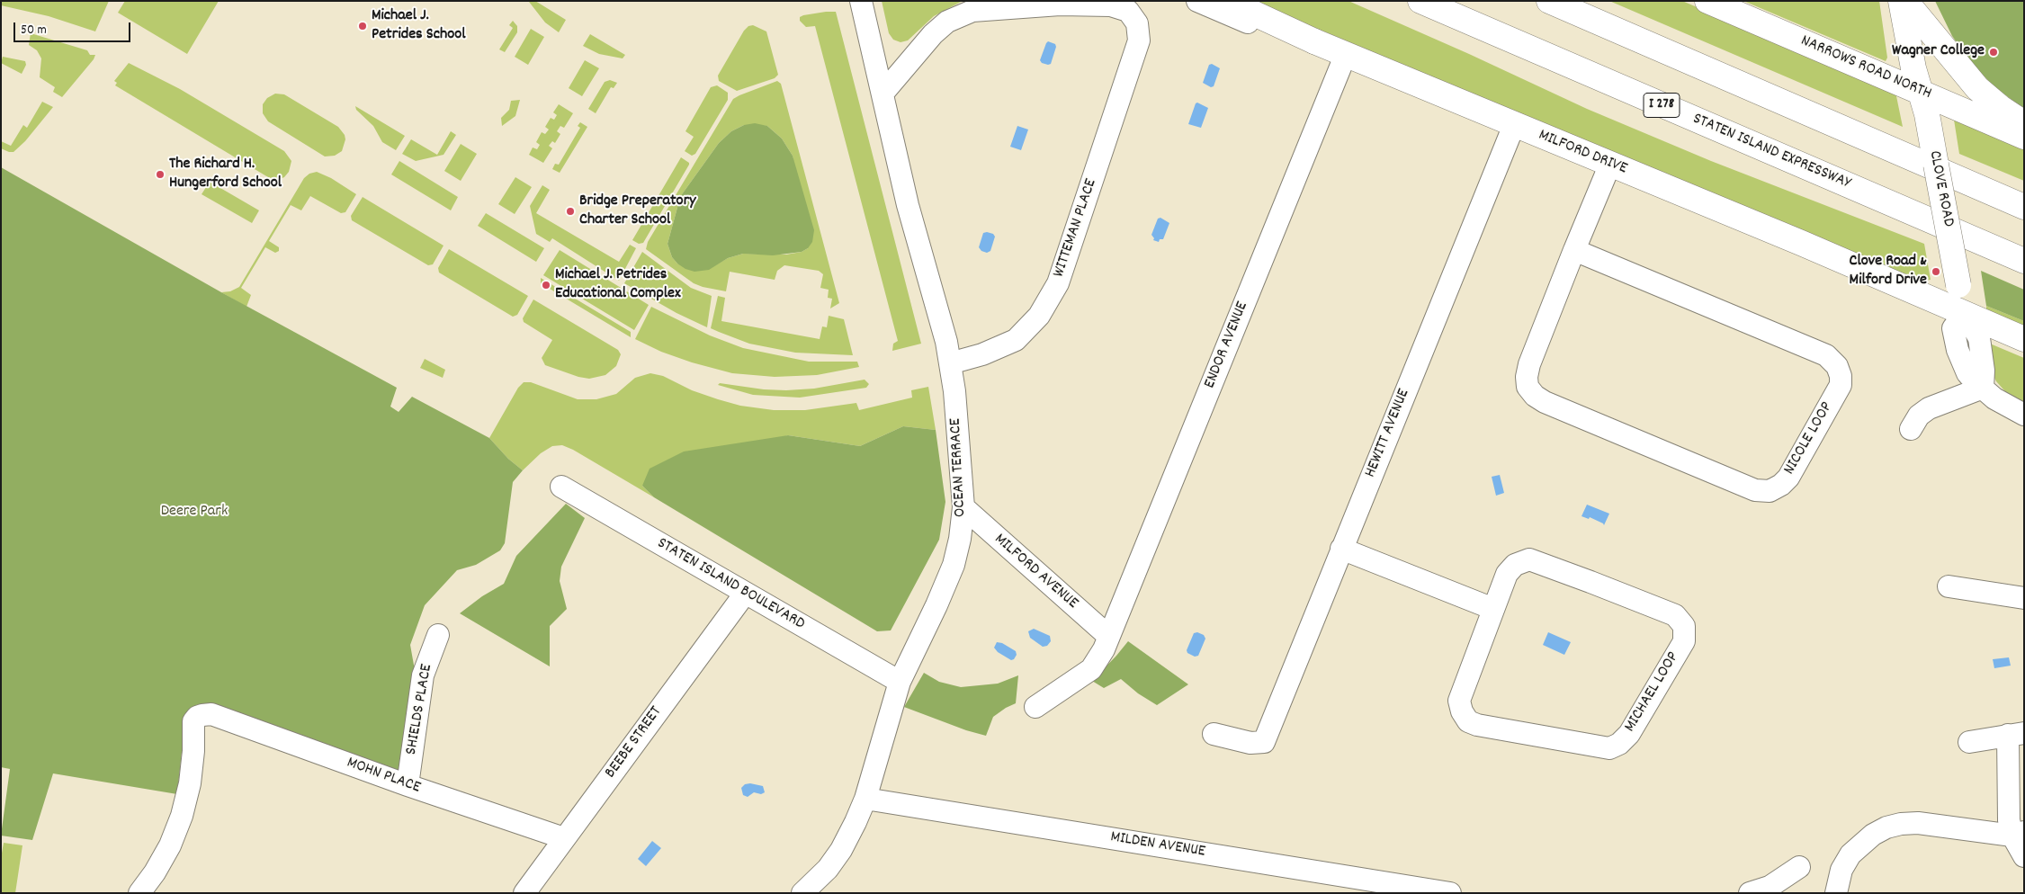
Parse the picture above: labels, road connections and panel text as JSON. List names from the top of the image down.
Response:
{
  "streets": {
    "main road": [
      "NARROWS ROAD NORTH",
      "I 278",
      "STATEN ISLAND EXPRESSWAY",
      "MILFORD DRIVE",
      "CLOVE ROAD"
    ],
    "street": [
      "WITTEMAN PLACE",
      "ENDOR AVENUE",
      "HEWITT AVENUE",
      "NICOLE LOOP",
      "OCEAN TERRACE",
      "MILFORD AVENUE",
      "STATEN ISLAND BOULEVARD",
      "MICHAEL LOOP",
      "SHIELDS PLACE",
      "BEEBE STREET",
      "MOHN PLACE",
      "MILDEN AVENUE"
    ]
  },
  "crossings": [
    ["NARROWS ROAD NORTH", "CLOVE ROAD"],
    ["MILFORD DRIVE", "CLOVE ROAD"],
    ["MILFORD DRIVE", "ENDOR AVENUE"],
    ["MILFORD DRIVE", "HEWITT AVENUE"],
    ["MILFORD DRIVE", "NICOLE LOOP"],
    ["WITTEMAN PLACE", "OCEAN TERRACE"],
    ["ENDOR AVENUE", "MILFORD AVENUE"],
    ["OCEAN TERRACE", "MILFORD AVENUE"],
    ["OCEAN TERRACE", "STATEN ISLAND BOULEVARD"],
    ["OCEAN TERRACE", "MILDEN AVENUE"],
    ["STATEN ISLAND BOULEVARD", "BEEBE STREET"],
    ["SHIELDS PLACE", "MOHN PLACE"],
    ["BEEBE STREET", "MOHN PLACE"]
  ],
  "parks": ["Deere Park"],
  "places": [
    "Michael J. Petrides School",
    "Wagner College",
    "The Richard H. Hungerford School",
    "Bridge Preperatory Charter School",
    "Clove Road & Milford Drive",
    "Michael J. Petrides Educational Complex"
  ],
  "scale_bar": "50 m"
}
